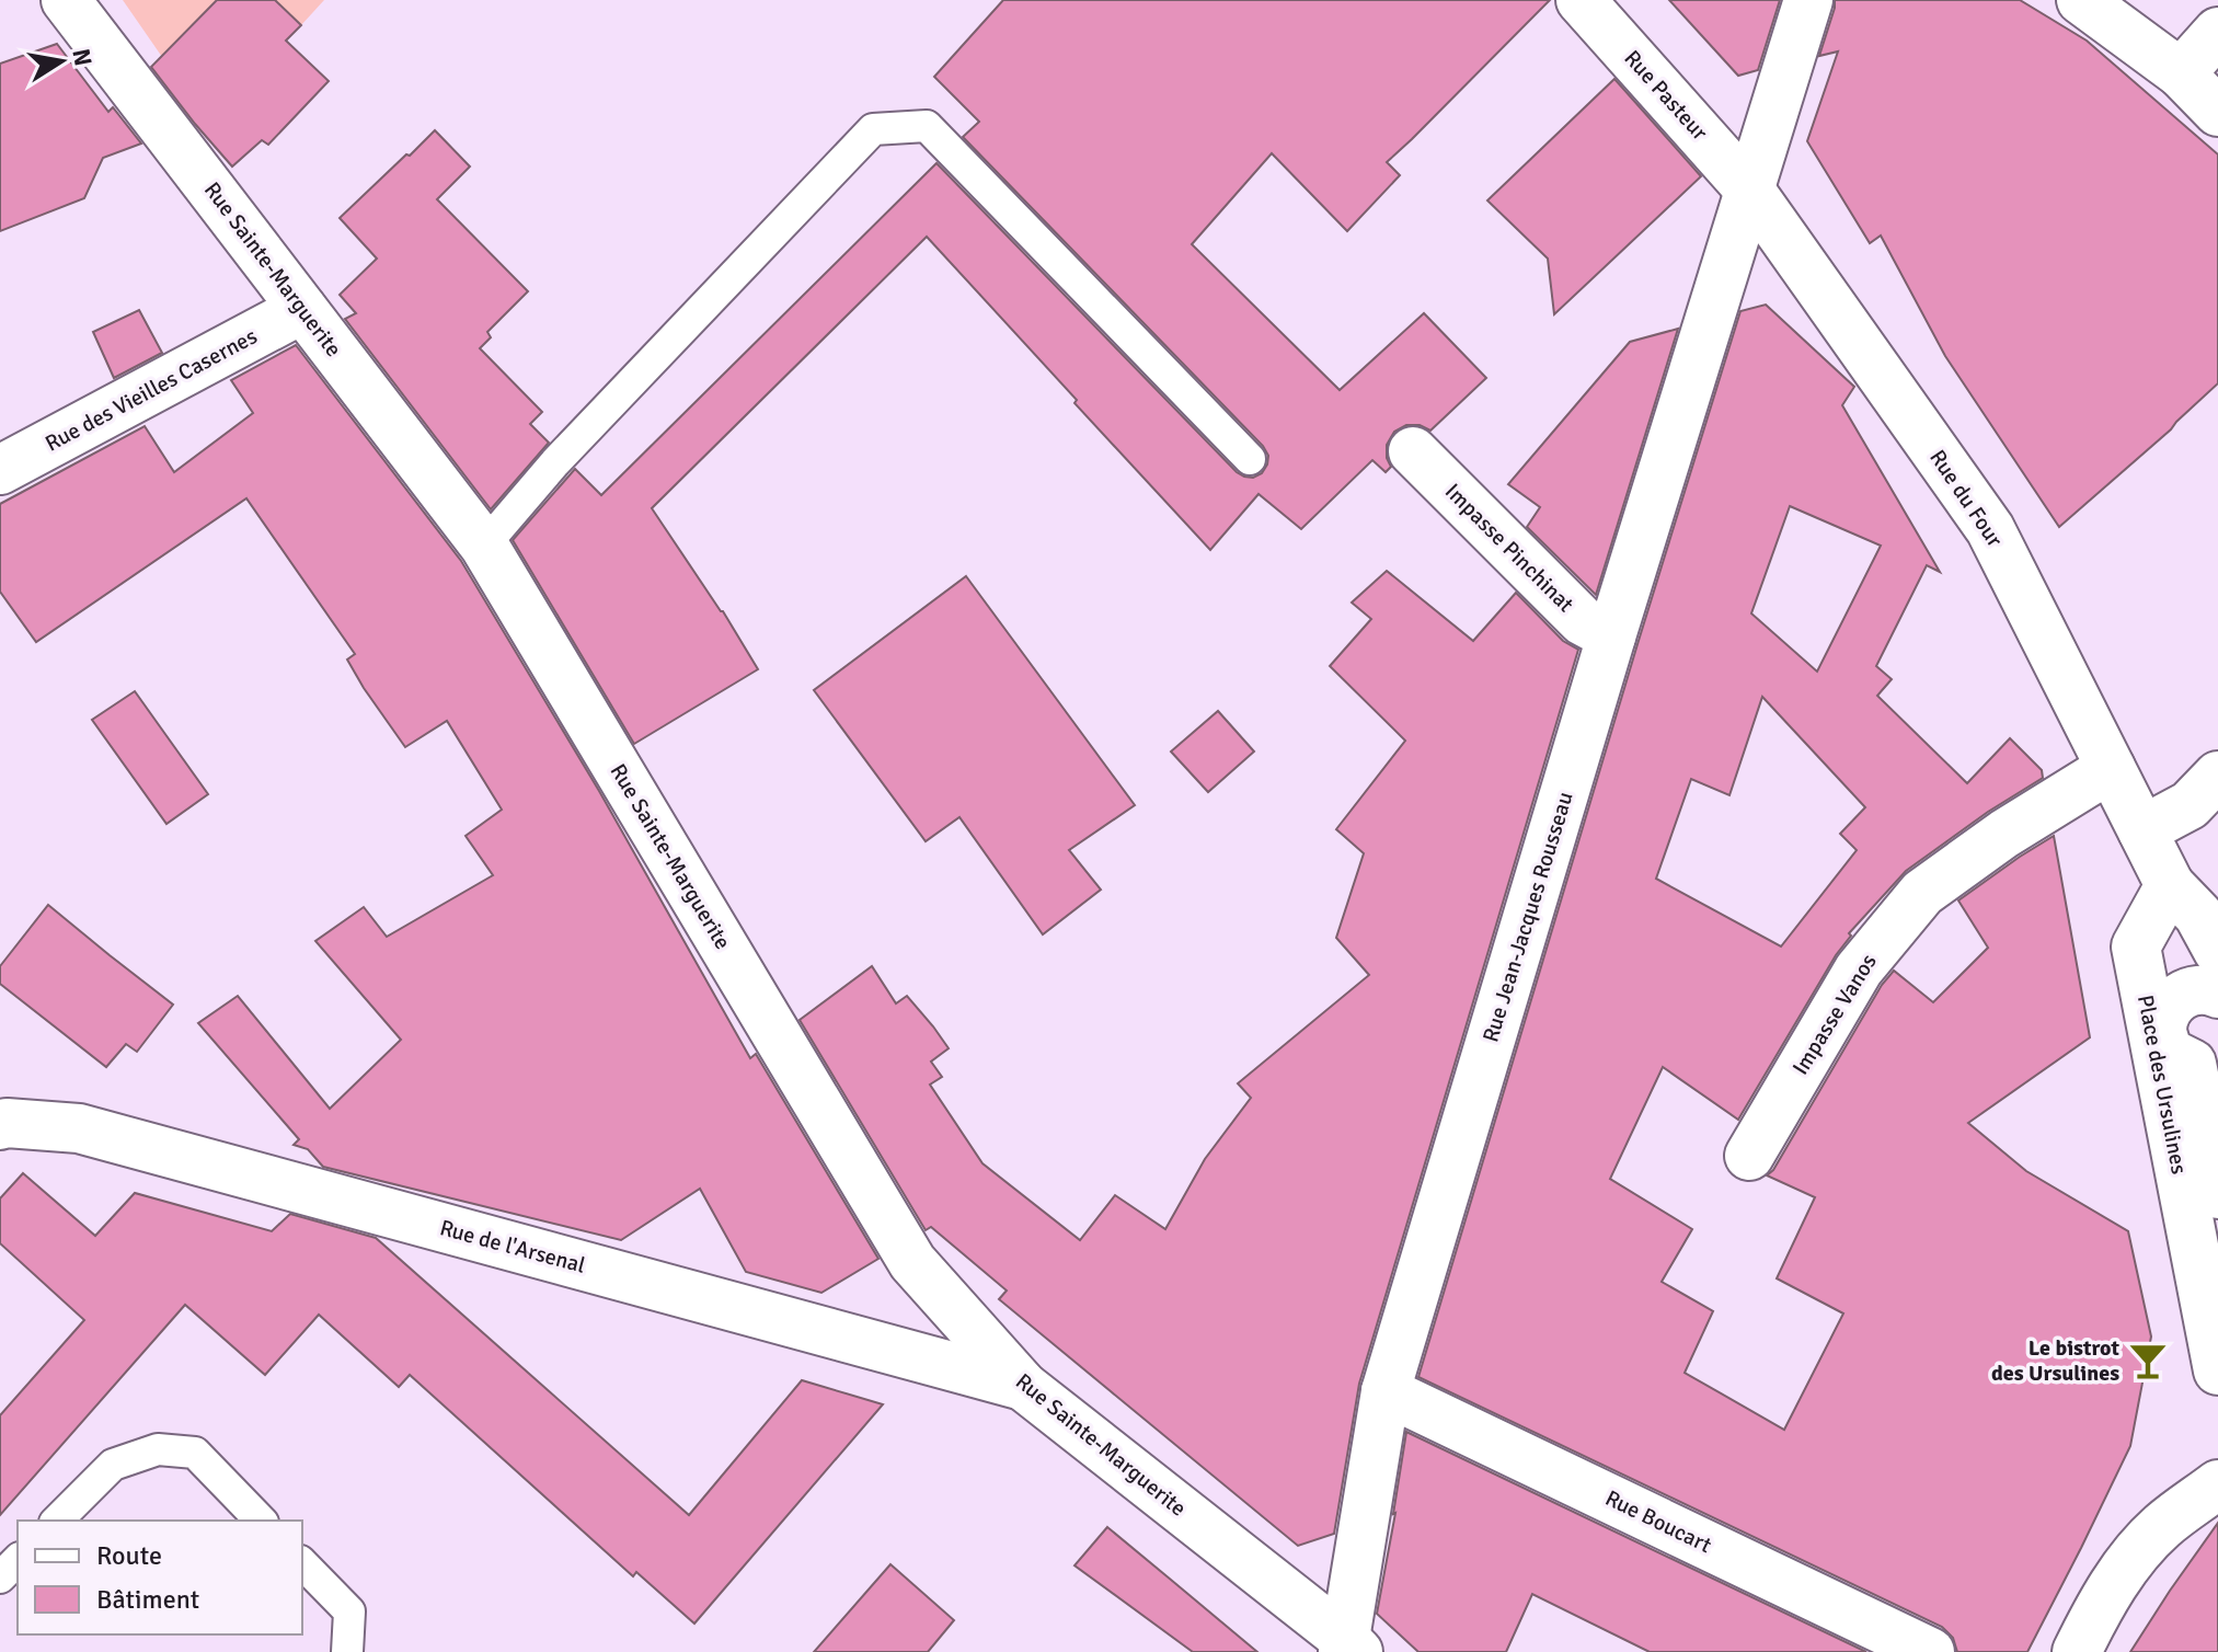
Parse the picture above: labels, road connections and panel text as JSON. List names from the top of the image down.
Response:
{
  "streets": {
    "street": [
      "Rue Pasteur",
      "Rue Sainte-Marguerite",
      "Rue des Vieilles Casernes",
      "Rue du Four",
      "Impasse Pinchinat",
      "Rue Jean-Jacques Rousseau",
      "Impasse Vanos",
      "Place des Ursulines",
      "Rue de l'Arsenal",
      "Rue Boucart"
    ]
  },
  "crossings": [
    ["Rue Pasteur", "Rue du Four"],
    ["Rue Pasteur", "Rue Jean-Jacques Rousseau"],
    ["Rue Sainte-Marguerite", "Rue des Vieilles Casernes"],
    ["Rue Sainte-Marguerite", "Rue Jean-Jacques Rousseau"],
    ["Rue Sainte-Marguerite", "Rue de l'Arsenal"],
    ["Rue du Four", "Rue Jean-Jacques Rousseau"],
    ["Rue du Four", "Impasse Vanos"],
    ["Rue du Four", "Place des Ursulines"],
    ["Impasse Pinchinat", "Rue Jean-Jacques Rousseau"],
    ["Rue Jean-Jacques Rousseau", "Rue Boucart"]
  ],
  "places": {
    "bar": ["Le bistrot des Ursulines"]
  },
  "legend": ["Route", "Bâtiment"],
  "north": "right"
}
